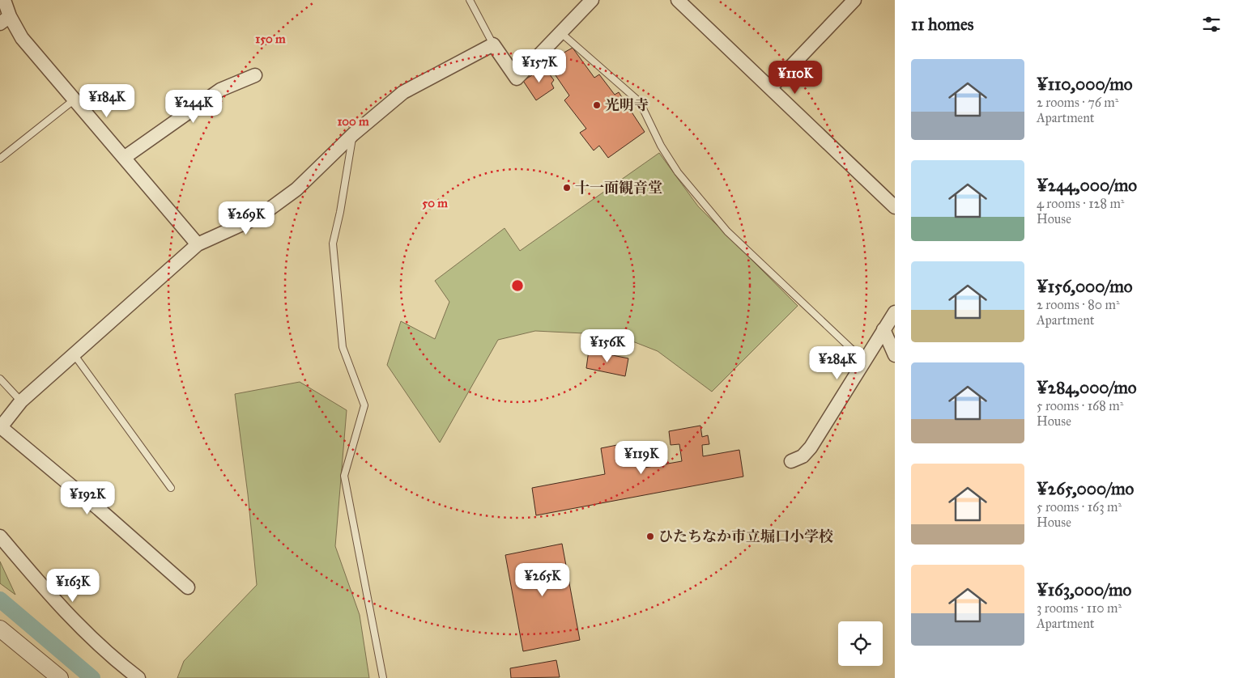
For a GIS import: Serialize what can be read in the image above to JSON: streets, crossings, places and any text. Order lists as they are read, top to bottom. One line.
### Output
{"places":["光明寺","十一面観音堂","ひたちなか市立堀口小学校"],"page":{"heading":"11 homes","list":[{"name":"¥110,000/mo","note":"2 rooms · 76 m² · Apartment"},{"name":"¥244,000/mo","note":"4 rooms · 128 m² · House"},{"name":"¥156,000/mo","note":"2 rooms · 80 m² · Apartment"},{"name":"¥284,000/mo","note":"5 rooms · 168 m² · House"},{"name":"¥265,000/mo","note":"5 rooms · 163 m² · House"},{"name":"¥163,000/mo","note":"3 rooms · 110 m² · Apartment"}],"price":["¥157K","¥110K","¥184K","¥244K","¥269K","¥156K","¥284K","¥119K","¥192K","¥265K","¥163K"]},"rings":["150 m","100 m","50 m"]}
